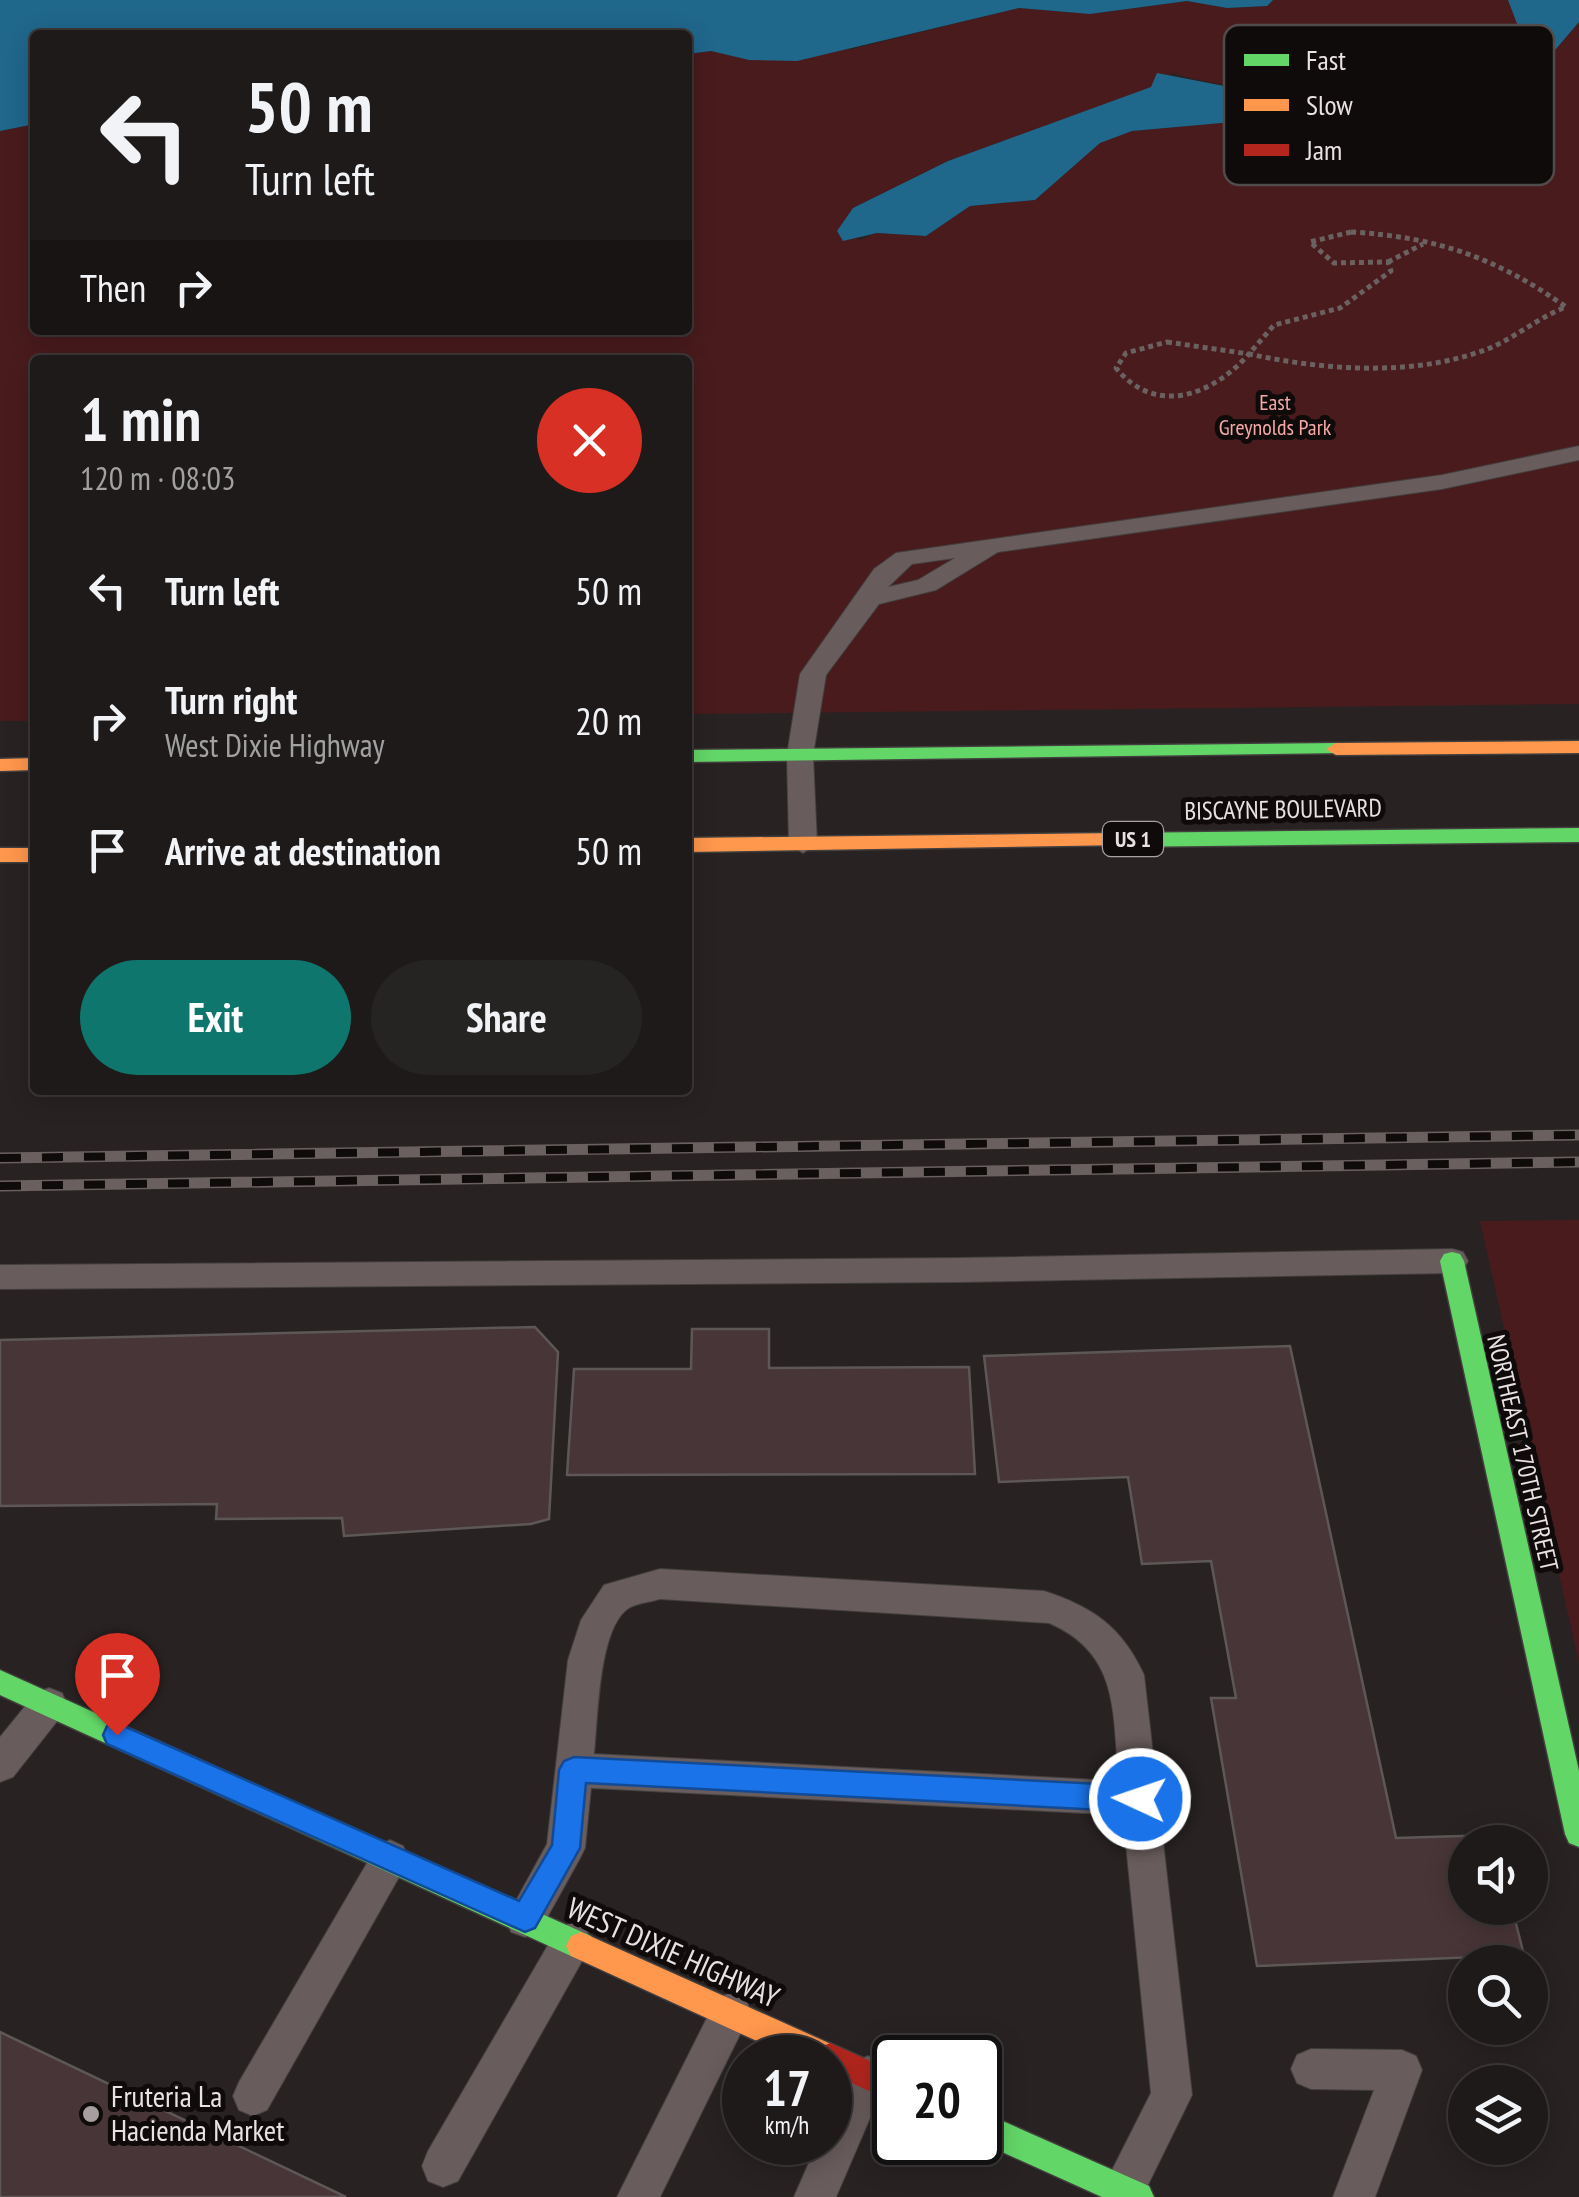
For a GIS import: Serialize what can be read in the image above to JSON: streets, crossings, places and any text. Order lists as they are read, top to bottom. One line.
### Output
{"streets":{"main road":["BISCAYNE BOULEVARD","US 1","NORTHEAST 170TH STREET","WEST DIXIE HIGHWAY"]},"parks":["East Greynolds Park"],"places":["Fruteria La Hacienda Market"],"legend":["Fast","Slow","Jam"],"page":{"turn":["50 m","Turn left"],"then":"Then","heading":["1 min","120 m · 08:03"],"list":[{"name":"Turn left","value":"50 m"},{"name":"Turn right","note":"West Dixie Highway","value":"20 m"},{"name":"Arrive at destination","value":"50 m"}],"buttons":["Exit","Share"],"speed":"17 km/h","limit":"20"}}
